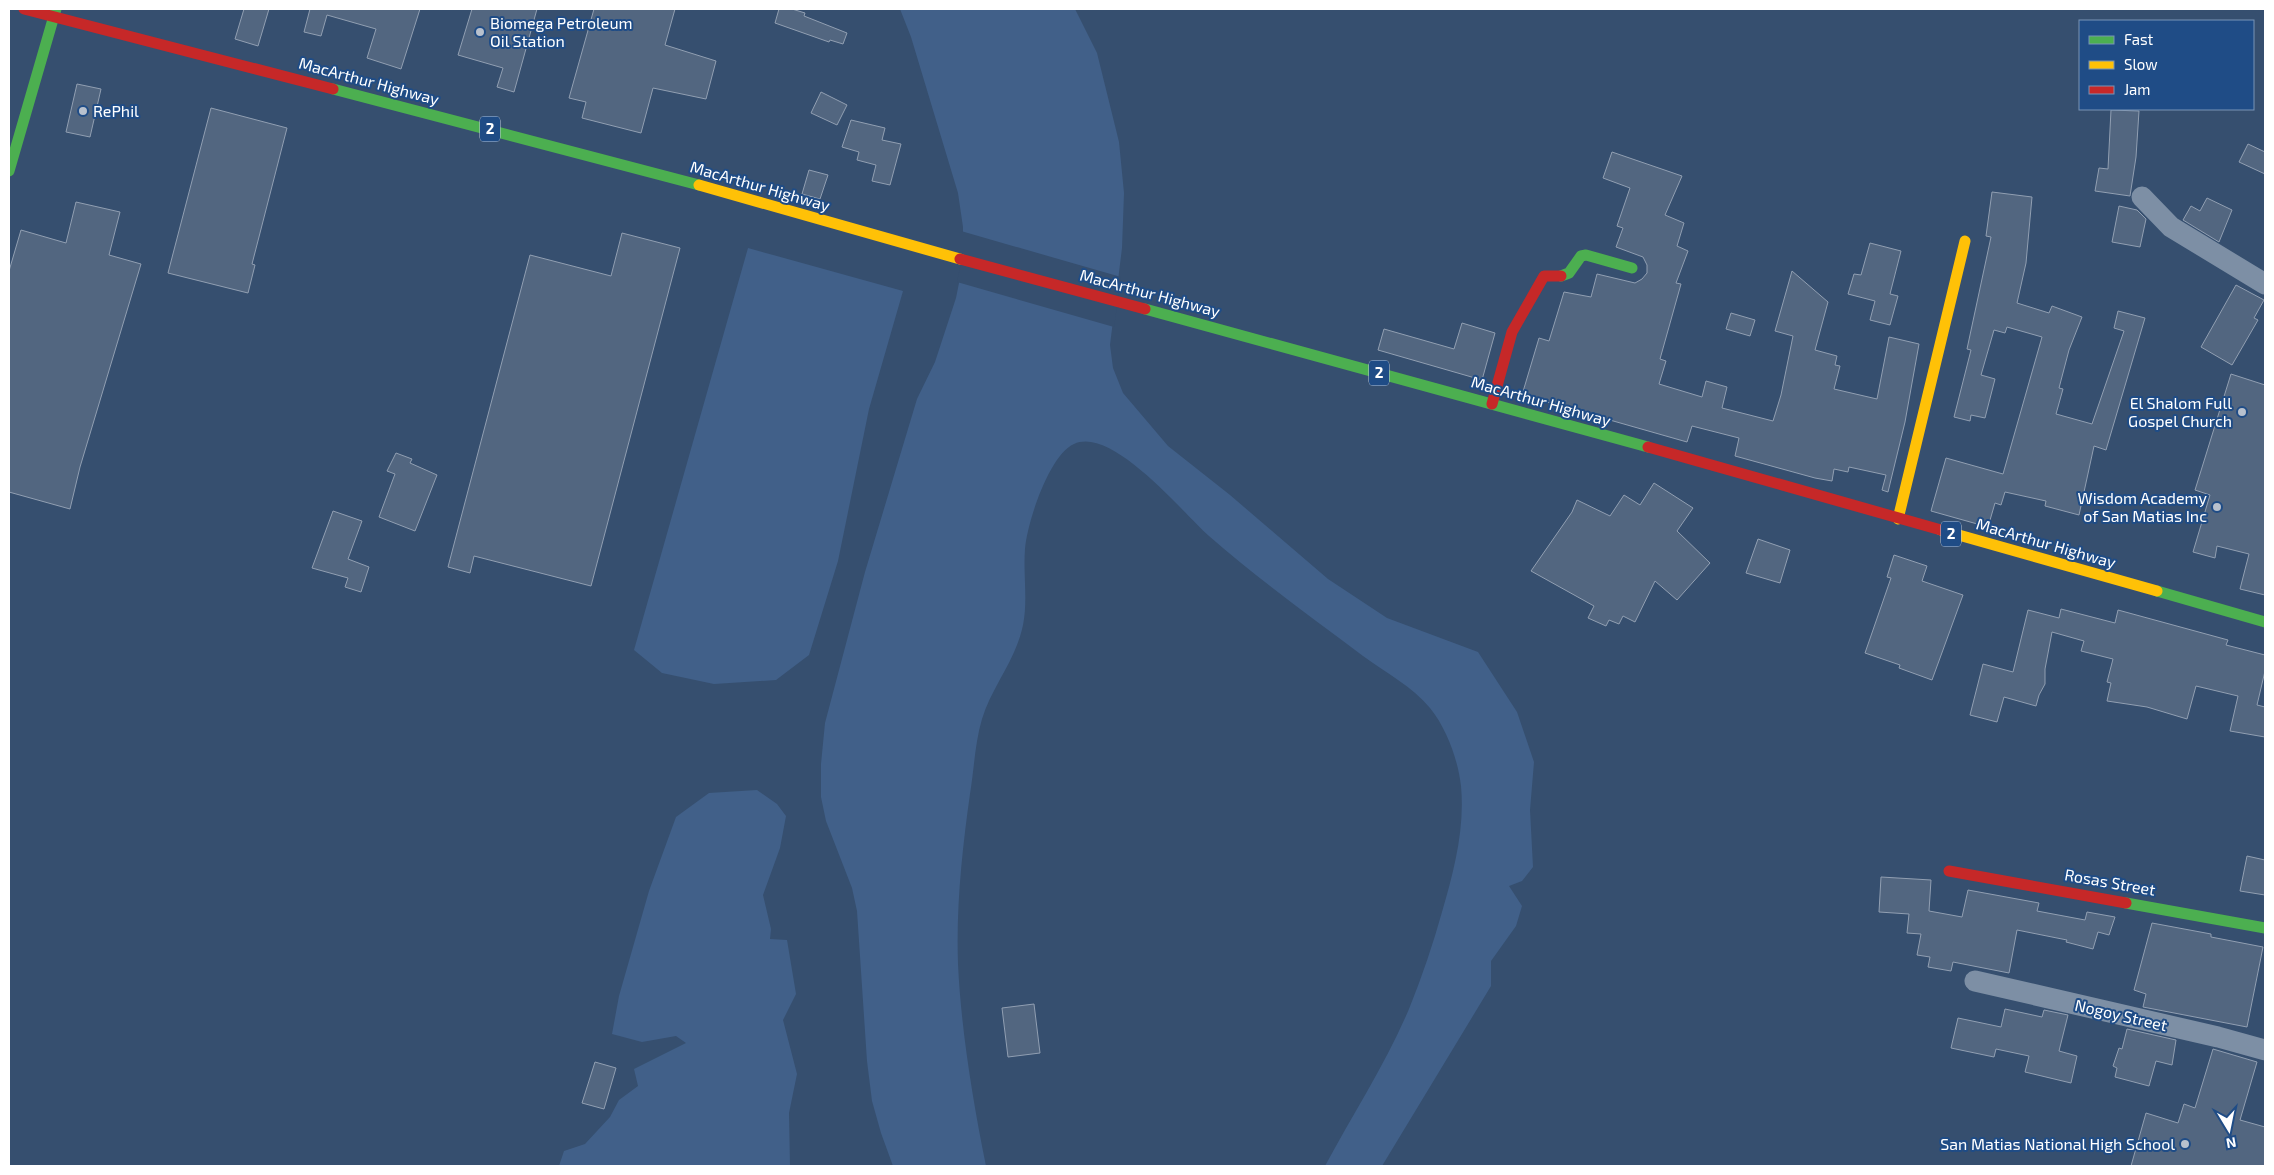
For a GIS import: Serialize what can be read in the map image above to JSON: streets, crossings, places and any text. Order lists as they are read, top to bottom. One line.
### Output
{"streets":{"main road":["MacArthur Highway","2","Rosas Street"],"street":["Nogoy Street"]},"places":["Biomega Petroleum Oil Station","RePhil","El Shalom Full Gospel Church","Wisdom Academy of San Matias Inc","San Matias National High School"],"legend":["Fast","Slow","Jam"],"north":"bottom"}
